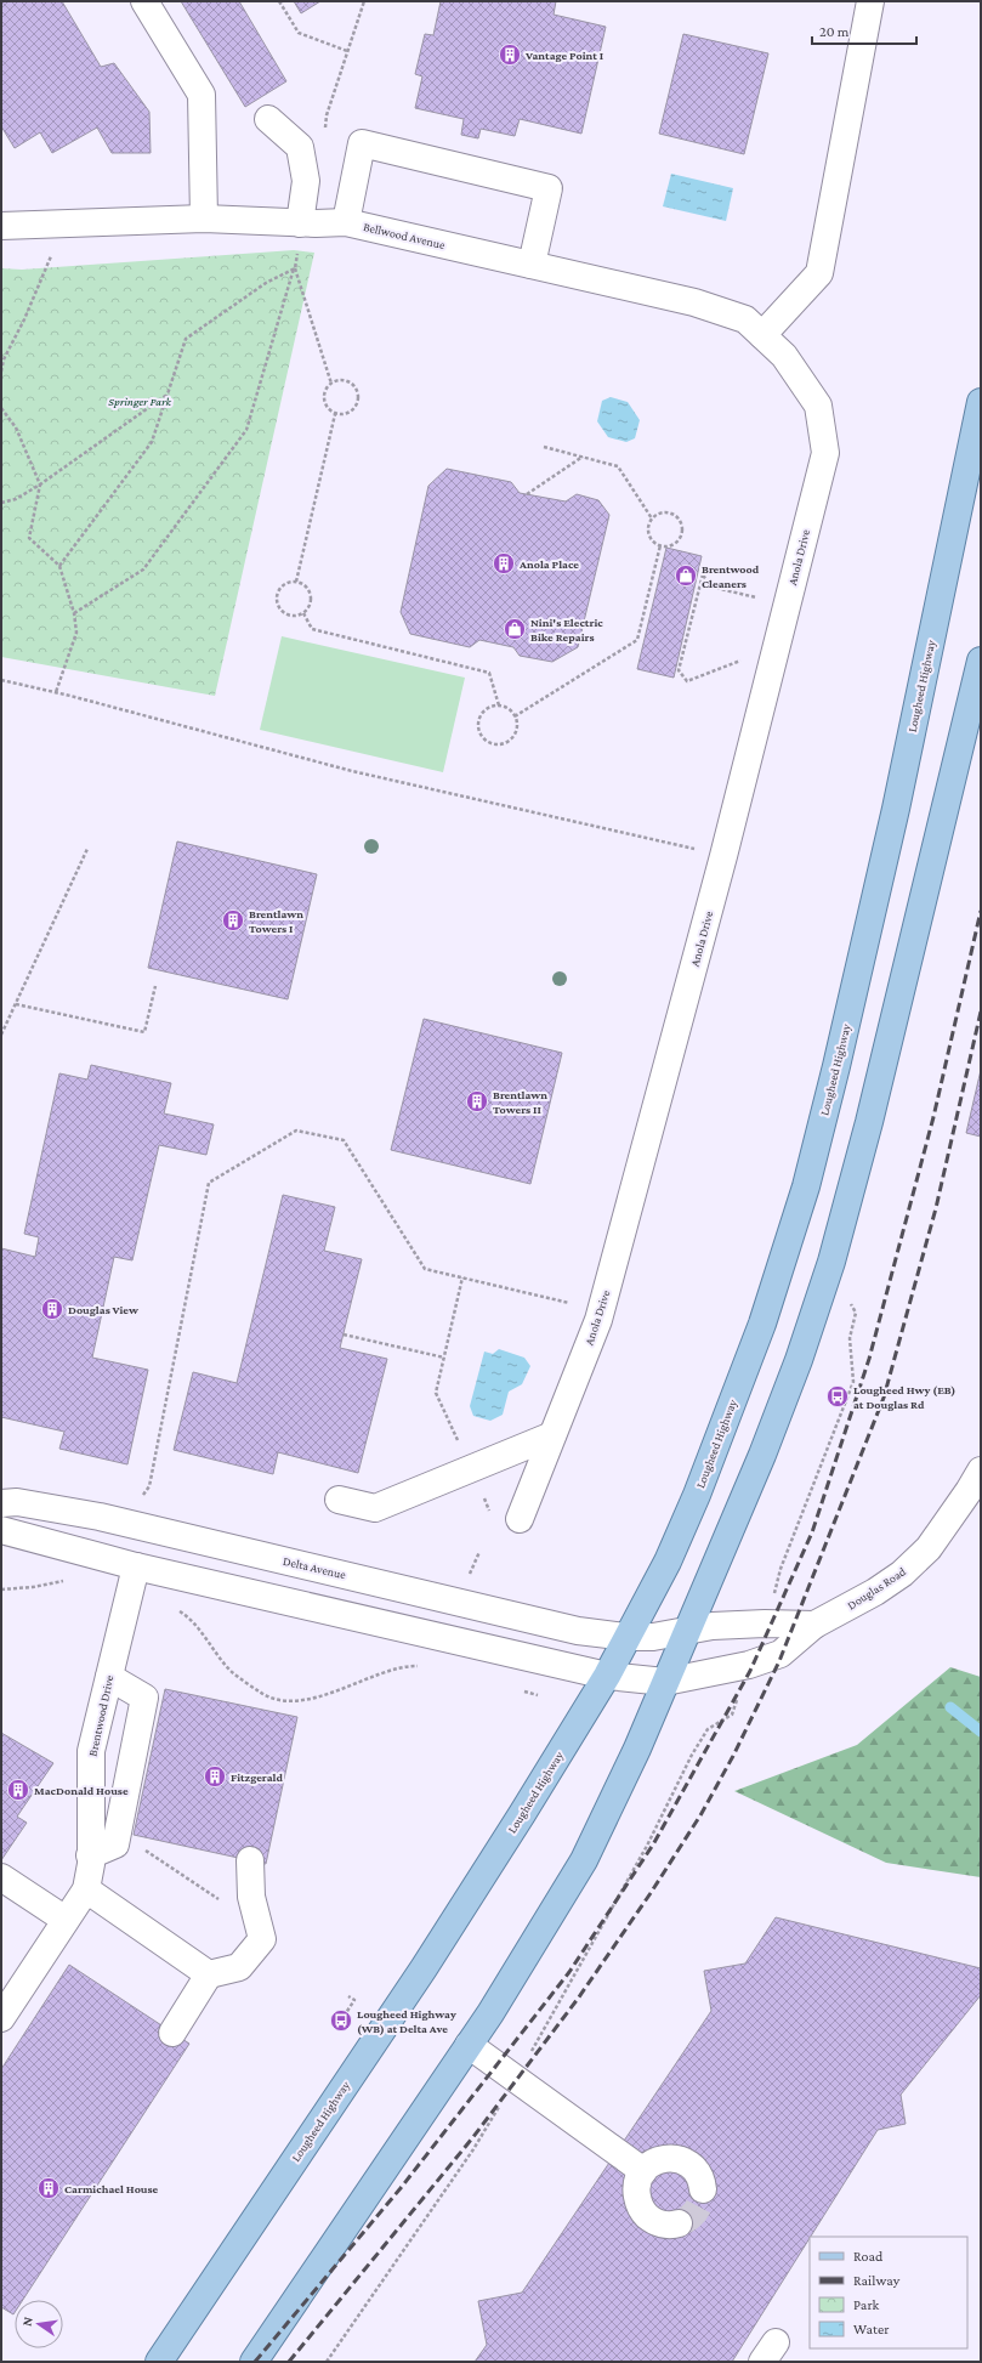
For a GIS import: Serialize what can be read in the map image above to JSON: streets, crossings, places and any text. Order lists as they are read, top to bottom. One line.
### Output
{"streets":{"main road":["Lougheed Highway"],"street":["Bellwood Avenue","Anola Drive","Delta Avenue","Douglas Road","Brentwood Drive"]},"crossings":[["Bellwood Avenue","Anola Drive"],["Lougheed Highway","Delta Avenue"],["Lougheed Highway","Douglas Road"],["Delta Avenue","Douglas Road"]],"parks":["Springer Park"],"places":{"building":["Vantage Point I","Anola Place","Brentlawn Towers I","Brentlawn Towers II","Douglas View","Fitzgerald","MacDonald House","Carmichael House"],"shop":["Brentwood Cleaners","Nini's Electric Bike Repairs"],"bus stop":["Lougheed Hwy (EB) at Douglas Rd","Lougheed Highway (WB) at Delta Ave"]},"legend":["Road","Railway","Park","Water"],"scale_bar":"20 m","north":"left"}
